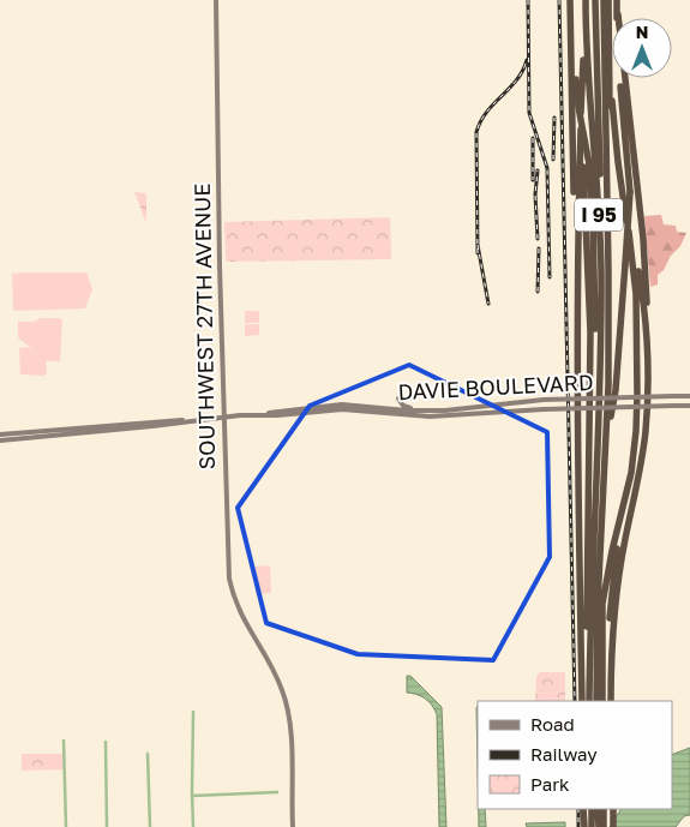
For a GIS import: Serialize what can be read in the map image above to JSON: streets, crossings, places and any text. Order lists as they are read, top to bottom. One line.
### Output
{"streets":{"highway":["I 95"],"main road":["SOUTHWEST 27TH AVENUE","DAVIE BOULEVARD"]},"crossings":[["SOUTHWEST 27TH AVENUE","DAVIE BOULEVARD"]],"legend":["Road","Railway","Park"],"north":"top"}
